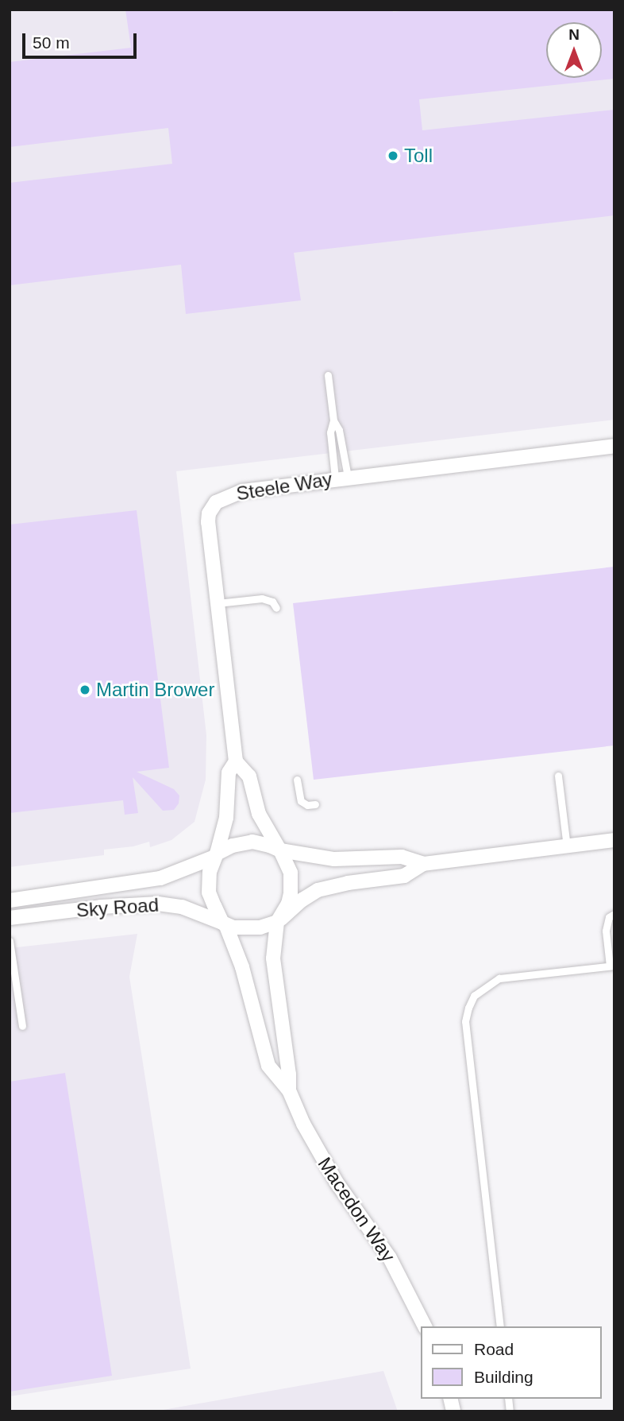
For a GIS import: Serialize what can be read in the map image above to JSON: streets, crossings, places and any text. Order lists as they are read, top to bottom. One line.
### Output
{"streets":{"street":["Steele Way","Sky Road","Macedon Way"]},"crossings":[["Steele Way","Sky Road"],["Steele Way","Macedon Way"],["Sky Road","Macedon Way"]],"places":["Toll","Martin Brower"],"legend":["Road","Building"],"scale_bar":"50 m","north":"top"}
